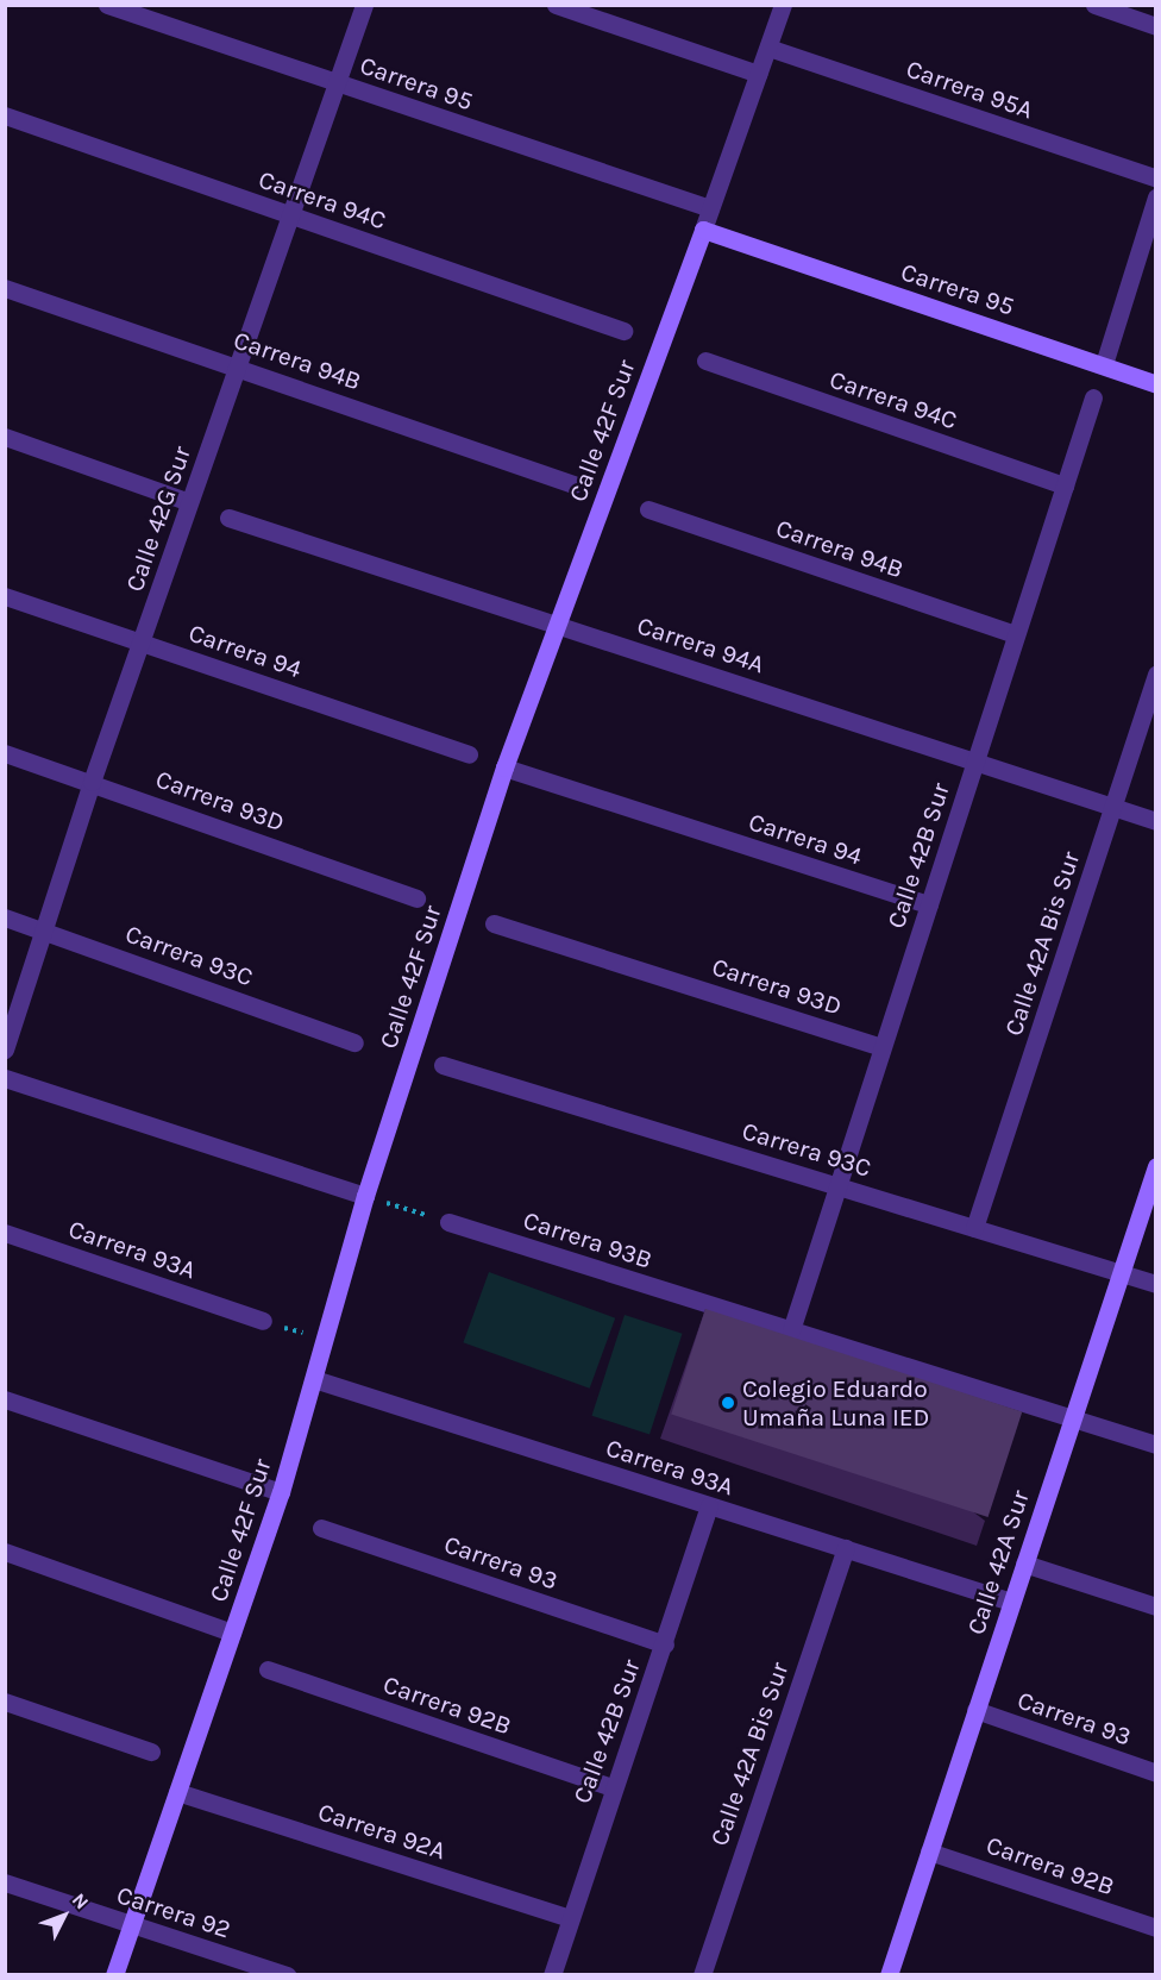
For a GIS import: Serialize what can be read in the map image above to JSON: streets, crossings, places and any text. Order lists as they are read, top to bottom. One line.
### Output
{"streets":{"street":["Carrera 95","Carrera 95A","Carrera 94C","Carrera 94B","Calle 42F Sur","Calle 42G Sur","Carrera 94A","Carrera 94","Carrera 93D","Calle 42B Sur","Calle 42A Bis Sur","Carrera 93C","Carrera 93B","Carrera 93A","Carrera 93","Calle 42A Sur","Carrera 92B","Carrera 92A","Carrera 92"]},"crossings":[["Carrera 95","Calle 42F Sur"],["Carrera 95","Calle 42G Sur"],["Carrera 95A","Calle 42F Sur"],["Carrera 94C","Calle 42G Sur"],["Carrera 94C","Calle 42B Sur"],["Carrera 94B","Calle 42G Sur"],["Carrera 94B","Calle 42B Sur"],["Calle 42F Sur","Carrera 94A"],["Calle 42F Sur","Carrera 94"],["Calle 42F Sur","Carrera 93A"],["Calle 42F Sur","Carrera 92A"],["Calle 42F Sur","Carrera 92"],["Calle 42G Sur","Carrera 94"],["Calle 42G Sur","Carrera 93D"],["Calle 42G Sur","Carrera 93C"],["Carrera 94A","Calle 42B Sur"],["Carrera 94A","Calle 42A Bis Sur"],["Carrera 94","Calle 42B Sur"],["Carrera 93D","Calle 42B Sur"],["Calle 42B Sur","Carrera 93C"],["Calle 42B Sur","Carrera 93B"],["Calle 42B Sur","Carrera 93A"],["Calle 42B Sur","Carrera 93"],["Calle 42B Sur","Carrera 92B"],["Calle 42B Sur","Carrera 92A"],["Calle 42A Bis Sur","Carrera 93C"],["Calle 42A Bis Sur","Carrera 93A"],["Carrera 93C","Calle 42A Sur"],["Carrera 93B","Calle 42A Sur"],["Carrera 93A","Calle 42A Sur"],["Carrera 93","Calle 42A Sur"],["Calle 42A Sur","Carrera 92B"]],"places":["Colegio Eduardo Umaña Luna IED"],"north":"top right"}
